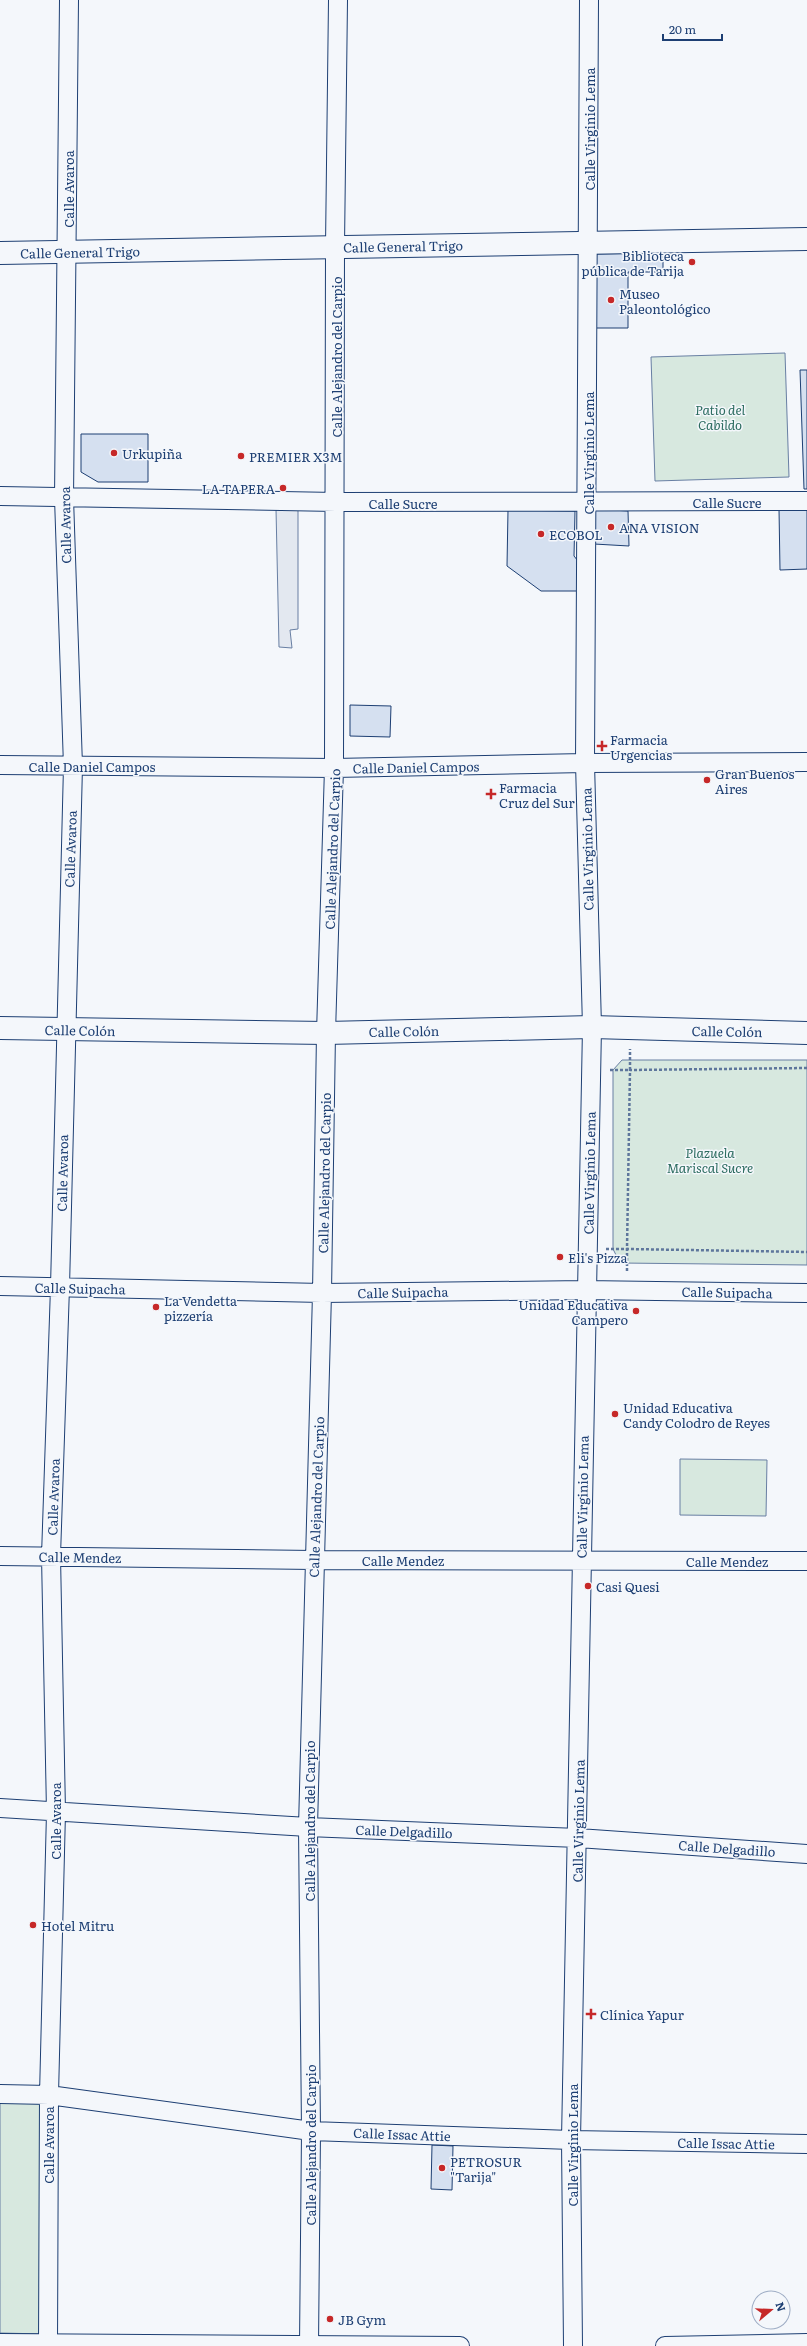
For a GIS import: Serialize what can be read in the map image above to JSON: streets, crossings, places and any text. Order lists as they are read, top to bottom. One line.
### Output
{"streets":{"main road":["Calle General Trigo","Calle Colón"],"street":["Calle Virginio Lema","Calle Avaroa","Calle Alejandro del Carpio","Calle Sucre","Calle Daniel Campos","Calle Suipacha","Calle Mendez","Calle Delgadillo","Calle Issac Attie"]},"crossings":[["Calle Virginio Lema","Calle General Trigo"],["Calle Virginio Lema","Calle Sucre"],["Calle Virginio Lema","Calle Daniel Campos"],["Calle Virginio Lema","Calle Colón"],["Calle Virginio Lema","Calle Suipacha"],["Calle Virginio Lema","Calle Mendez"],["Calle Virginio Lema","Calle Delgadillo"],["Calle Virginio Lema","Calle Issac Attie"],["Calle Avaroa","Calle General Trigo"],["Calle Avaroa","Calle Sucre"],["Calle Avaroa","Calle Daniel Campos"],["Calle Avaroa","Calle Colón"],["Calle Avaroa","Calle Suipacha"],["Calle Avaroa","Calle Mendez"],["Calle Avaroa","Calle Delgadillo"],["Calle Avaroa","Calle Issac Attie"],["Calle General Trigo","Calle Alejandro del Carpio"],["Calle Alejandro del Carpio","Calle Sucre"],["Calle Alejandro del Carpio","Calle Daniel Campos"],["Calle Alejandro del Carpio","Calle Colón"],["Calle Alejandro del Carpio","Calle Suipacha"],["Calle Alejandro del Carpio","Calle Mendez"],["Calle Alejandro del Carpio","Calle Delgadillo"],["Calle Alejandro del Carpio","Calle Issac Attie"]],"parks":["Patio del Cabildo","Plazuela Mariscal Sucre"],"places":{"other":["Biblioteca pública de Tarija","Museo Paleontológico","Urkupiña","PREMIER X3M","LA TAPERA","ANA VISION","ECOBOL","Gran Buenos Aires","Eli's Pizza","La Vendetta pizzería","Unidad Educativa Campero","Unidad Educativa Candy Colodro de Reyes","Casi Quesi","Hotel Mitru","PETROSUR \"Tarija\"","JB Gym"],"health":["Farmacia Urgencias","Farmacia Cruz del Sur","Clínica Yapur"]},"scale_bar":"20 m","north":"right"}
